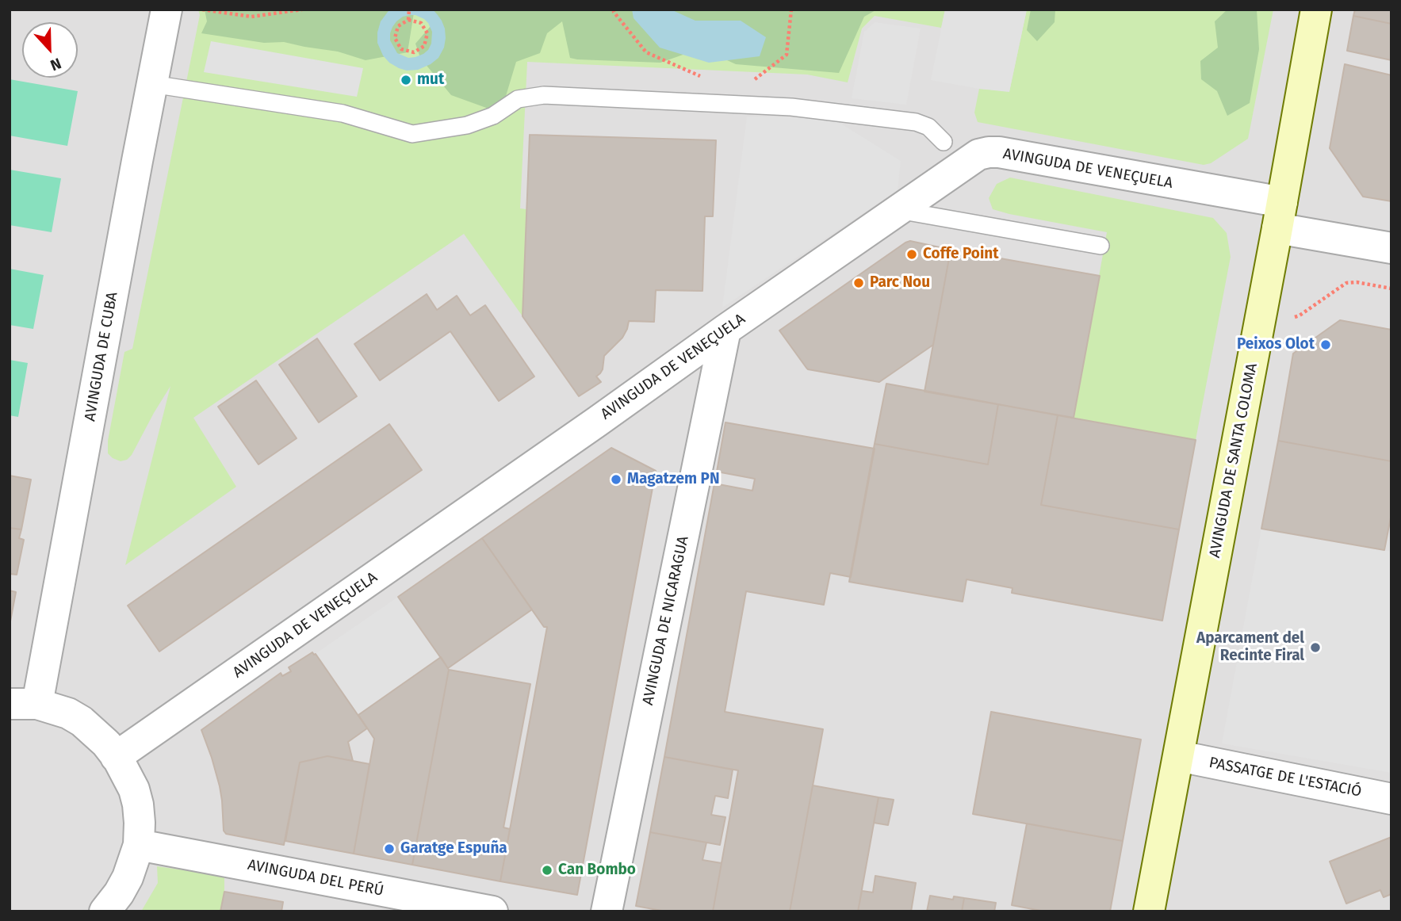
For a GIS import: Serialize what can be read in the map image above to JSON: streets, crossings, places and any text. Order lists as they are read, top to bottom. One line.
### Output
{"streets":{"main road":["AVINGUDA DE SANTA COLOMA"],"street":["AVINGUDA DE VENEÇUELA","AVINGUDA DE CUBA","AVINGUDA DE NICARAGUA","PASSATGE DE L'ESTACIÓ","AVINGUDA DEL PERÚ"]},"crossings":[["AVINGUDA DE VENEÇUELA","AVINGUDA DE SANTA COLOMA"],["AVINGUDA DE VENEÇUELA","AVINGUDA DE NICARAGUA"],["AVINGUDA DE SANTA COLOMA","PASSATGE DE L'ESTACIÓ"]],"places":["mut","Coffe Point","Parc Nou","Peixos Olot","Magatzem PN","Aparcament del Recinte Firal","Garatge Espuña","Can Bombo"],"north":"bottom"}
